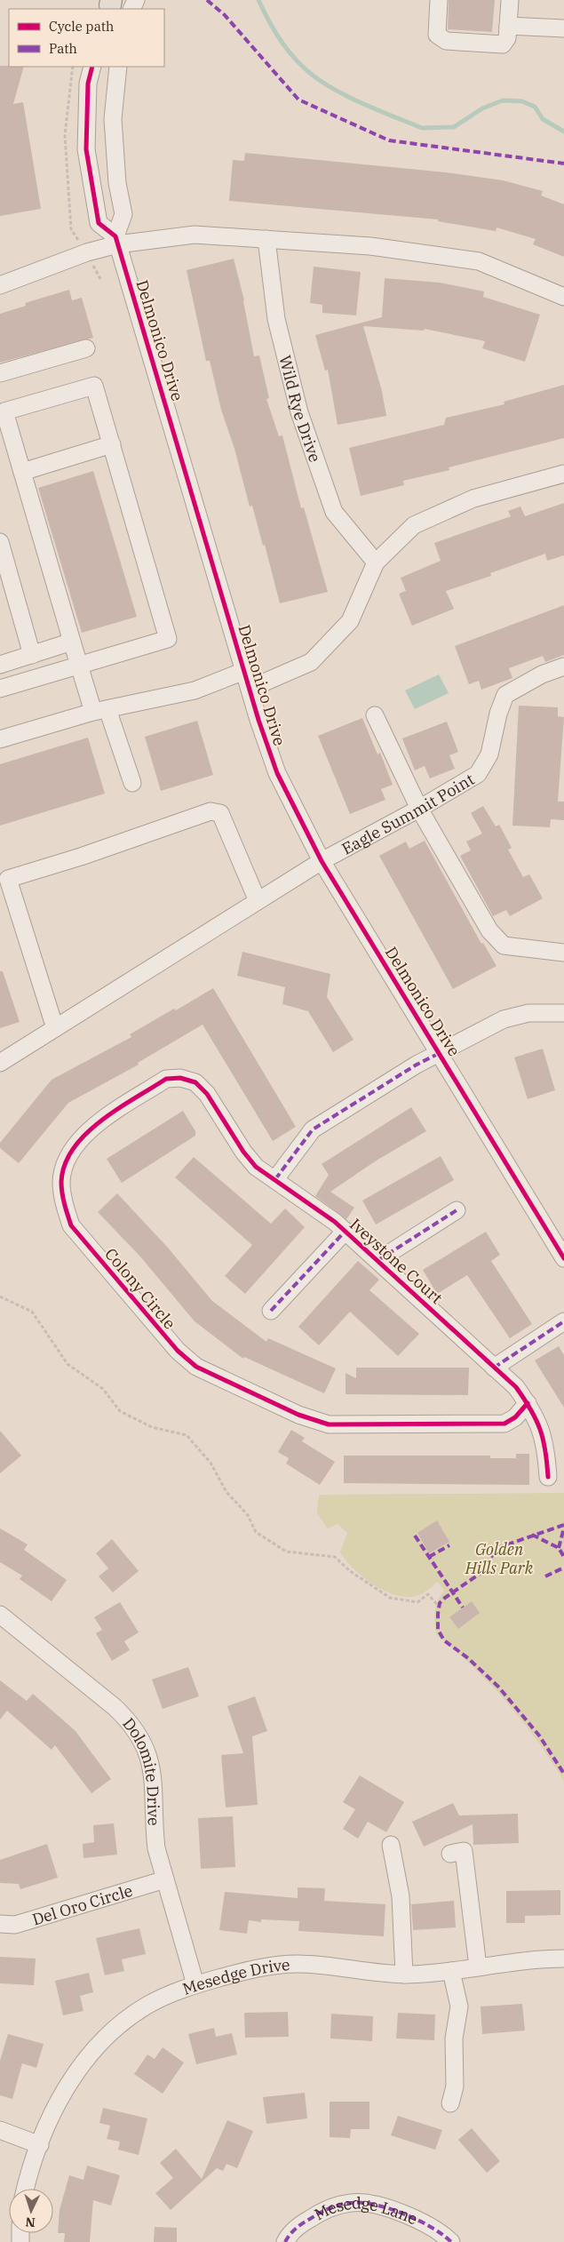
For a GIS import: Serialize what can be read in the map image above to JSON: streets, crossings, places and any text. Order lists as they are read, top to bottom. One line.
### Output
{"streets":{"street":["Delmonico Drive","Wild Rye Drive","Eagle Summit Point","Iveystone Court","Colony Circle","Dolomite Drive","Del Oro Circle","Mesedge Drive","Mesedge Lane"]},"crossings":[["Delmonico Drive","Eagle Summit Point"],["Iveystone Court","Colony Circle"],["Dolomite Drive","Del Oro Circle"],["Dolomite Drive","Mesedge Drive"]],"parks":["Golden Hills Park"],"legend":["Cycle path","Path"],"north":"bottom"}
